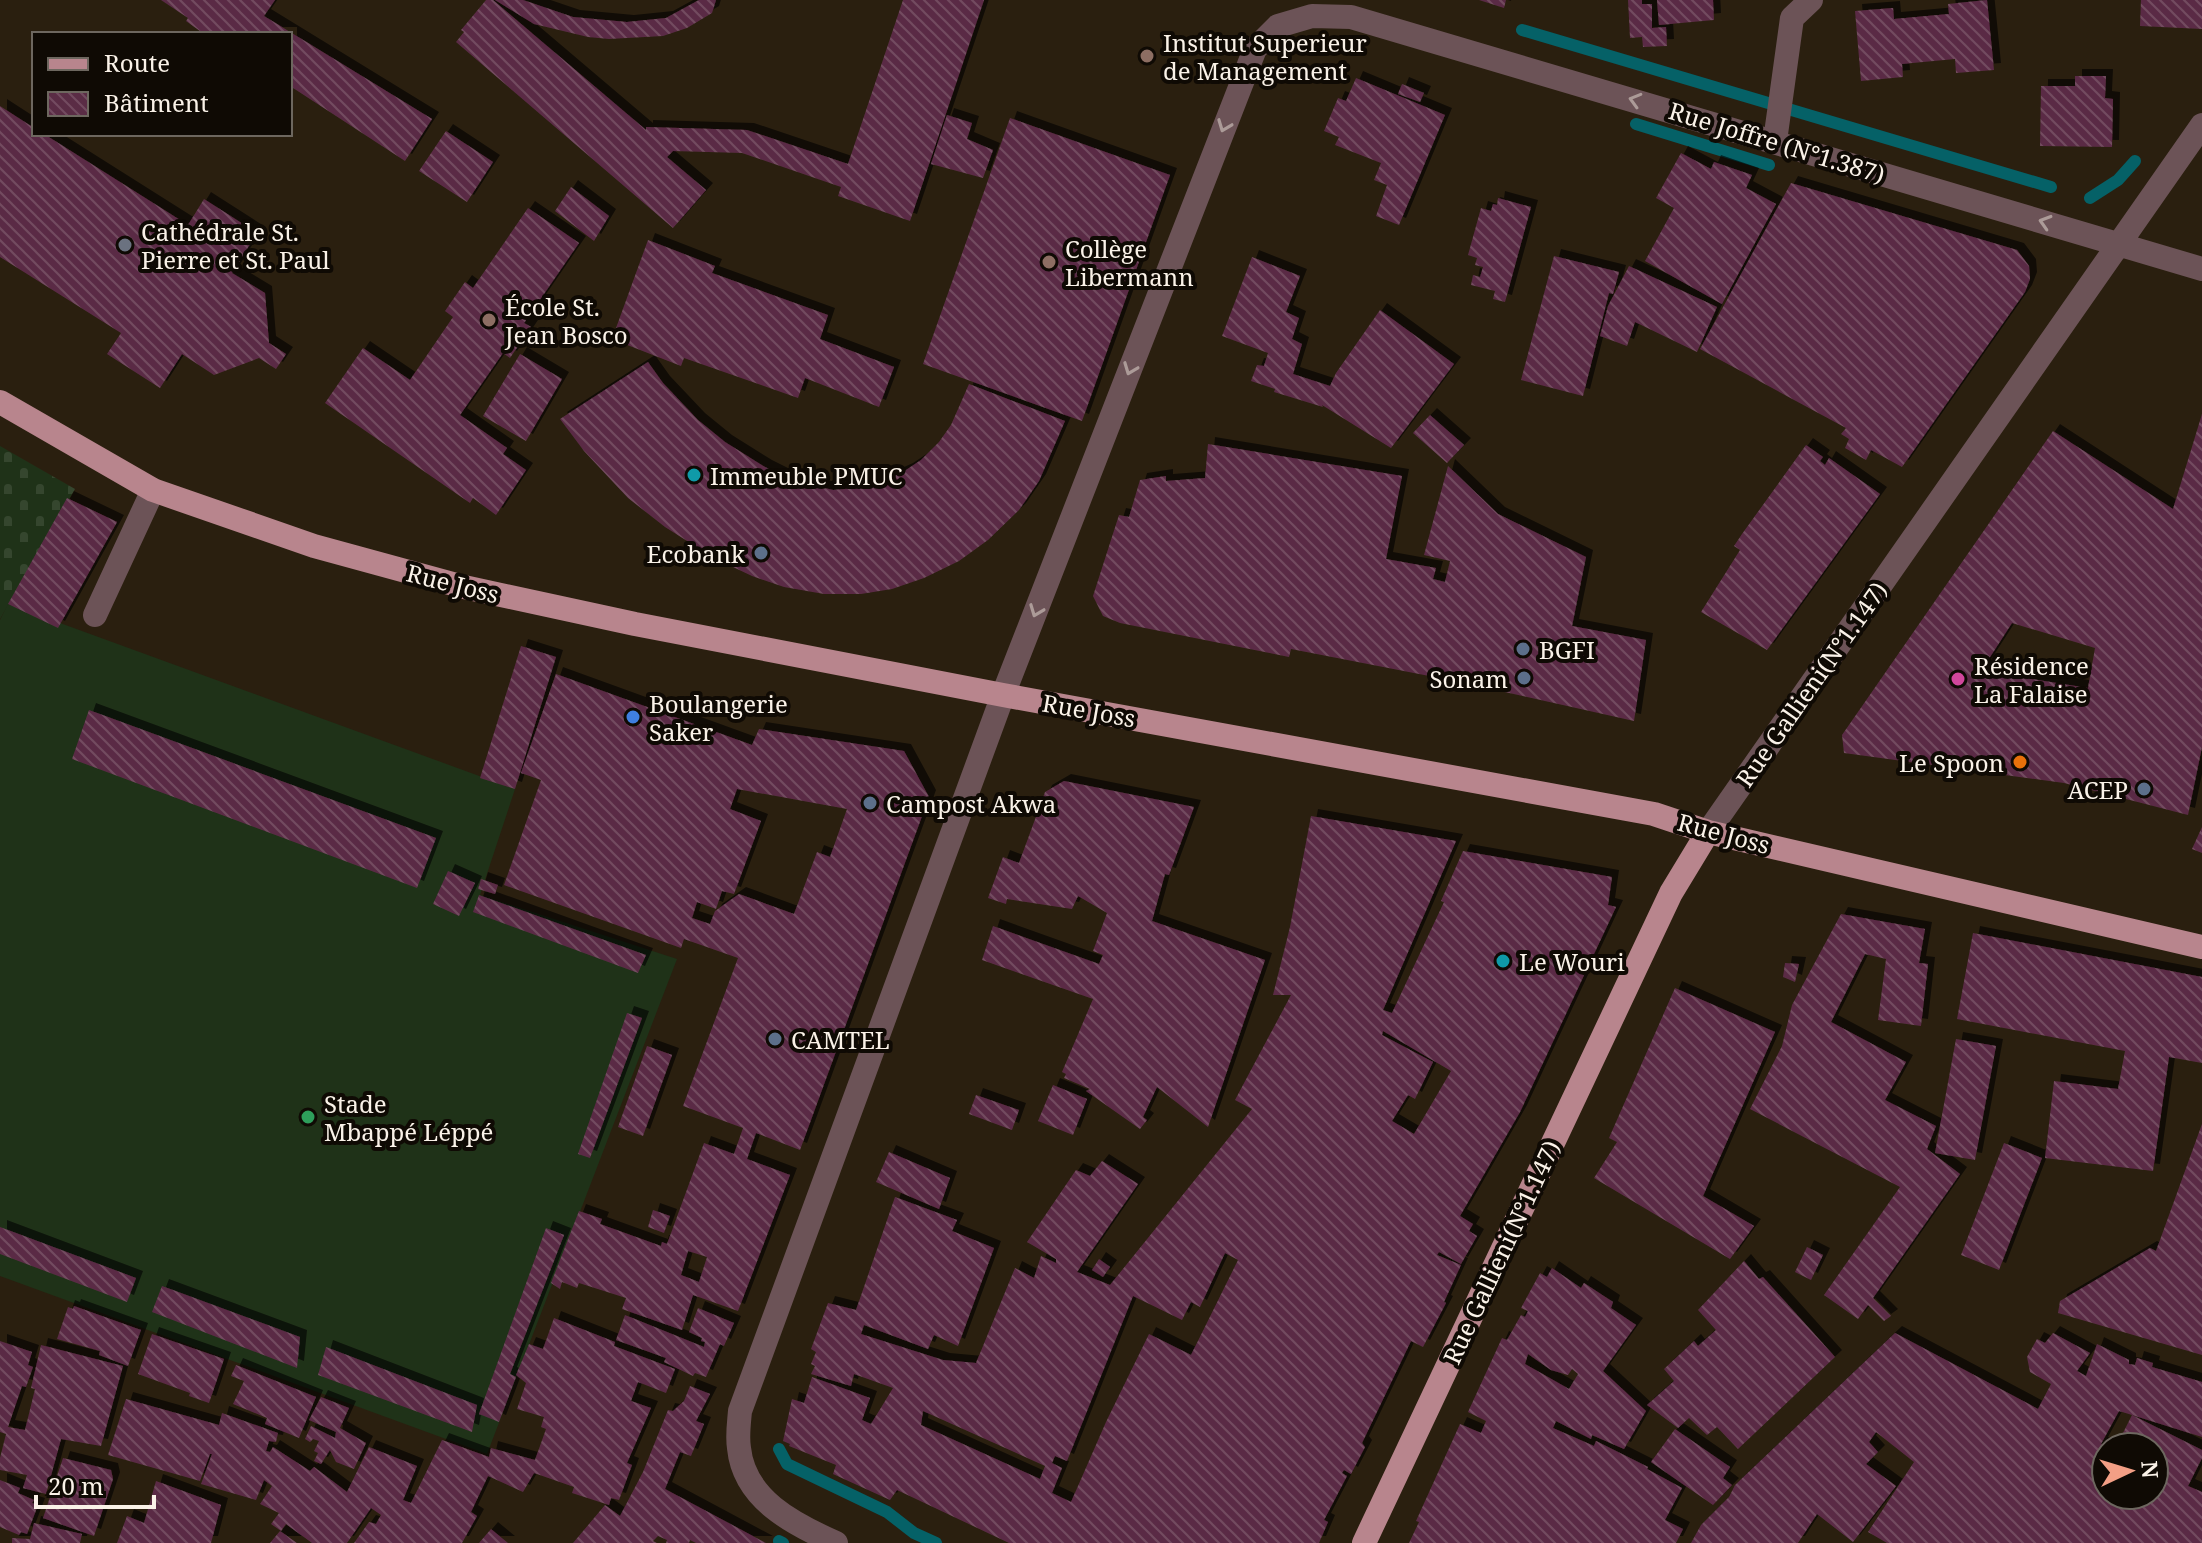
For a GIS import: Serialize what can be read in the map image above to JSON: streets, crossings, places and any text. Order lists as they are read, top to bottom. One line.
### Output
{"streets":{"main road":["Rue Joss","Rue Gallieni(N°1.147)"],"street":["Rue Joffre (N°1.387)"]},"crossings":[["Rue Joffre (N°1.387)","Rue Joss"],["Rue Joffre (N°1.387)","Rue Gallieni(N°1.147)"],["Rue Joss","Rue Gallieni(N°1.147)"]],"places":["Institut Superieur de Management","Cathédrale St. Pierre et St. Paul","Collège Libermann","École St. Jean Bosco","Immeuble PMUC","Ecobank","BGFI","Sonam","Résidence La Falaise","Boulangerie Saker","Le Spoon","ACEP","Campost Akwa","Le Wouri","CAMTEL","Stade Mbappé Léppé"],"legend":["Route","Bâtiment"],"scale_bar":"20 m","north":"right"}
